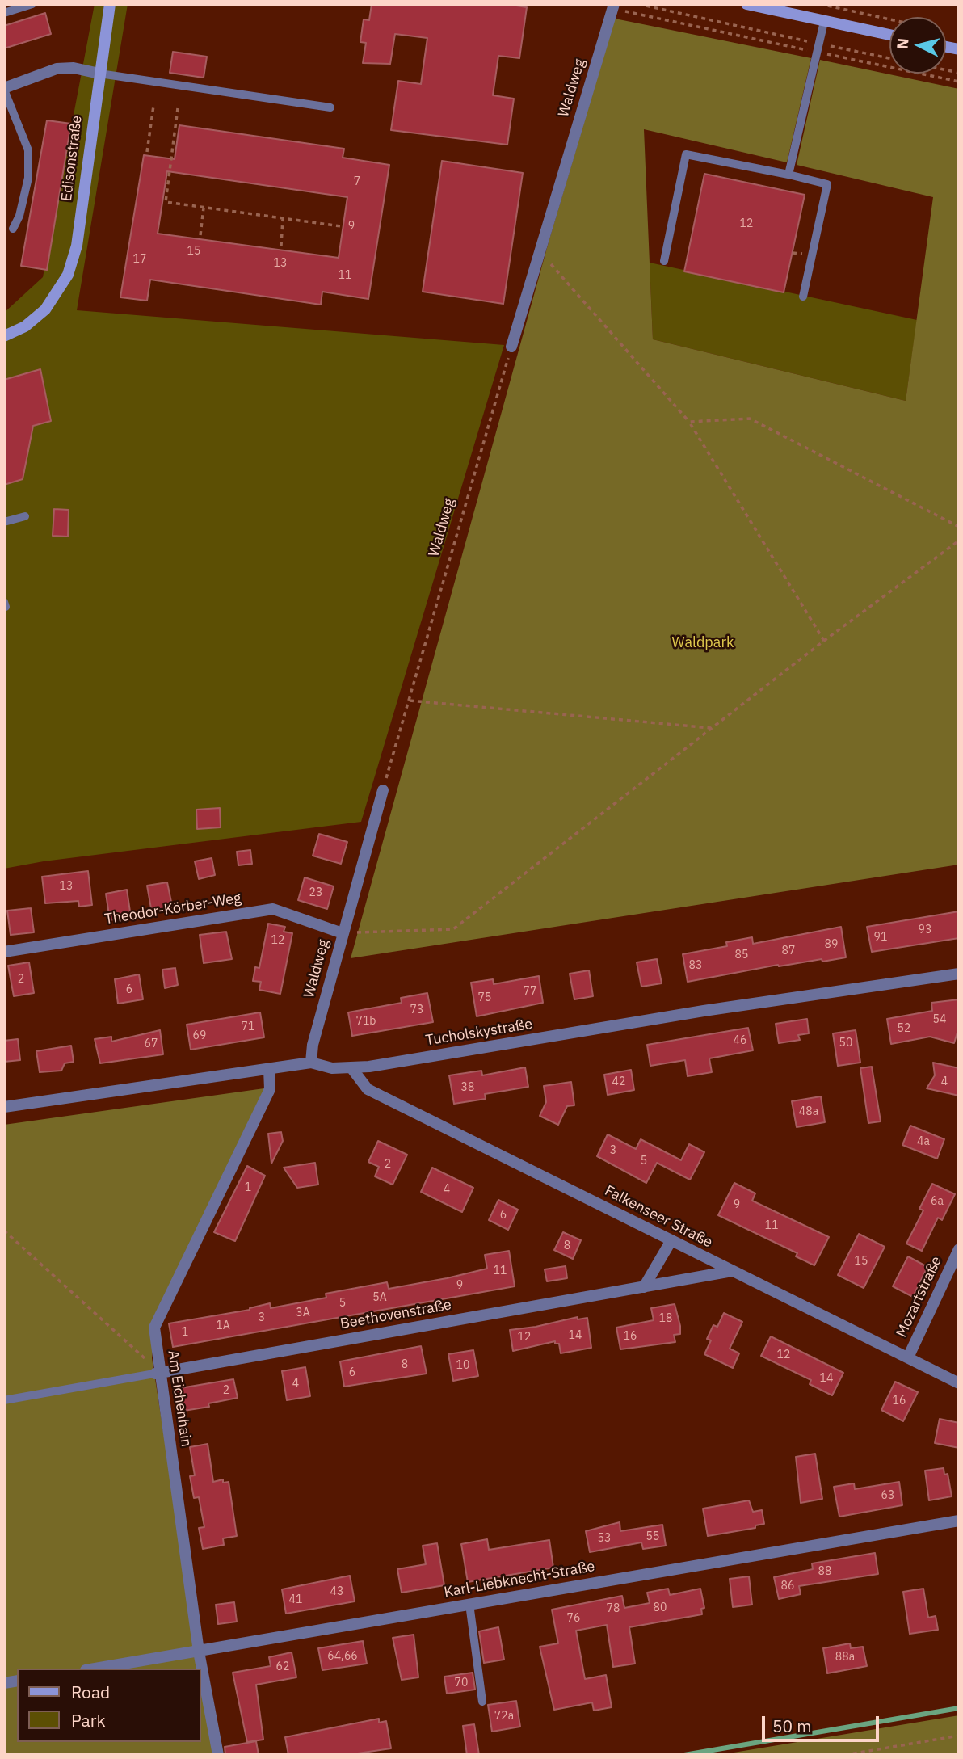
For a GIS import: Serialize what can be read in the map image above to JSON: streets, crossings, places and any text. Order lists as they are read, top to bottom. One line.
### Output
{"streets":{"street":["Waldweg","Edisonstraße","Theodor-Körber-Weg","Tucholskystraße","Falkenseer Straße","Mozartstraße","Beethovenstraße","Am Eichenhain","Karl-Liebknecht-Straße"]},"crossings":[["Waldweg","Theodor-Körber-Weg"],["Waldweg","Tucholskystraße"],["Tucholskystraße","Falkenseer Straße"],["Tucholskystraße","Am Eichenhain"],["Falkenseer Straße","Mozartstraße"],["Falkenseer Straße","Beethovenstraße"],["Beethovenstraße","Am Eichenhain"],["Am Eichenhain","Karl-Liebknecht-Straße"]],"parks":["Waldpark"],"house_numbers":["7","12","9","15","17","13","11","13","23","93","91","12","89","87","85","83","2","6","77","75","73","54","71b","71","52","69","46","50","67","42","4","38","48a","4a","3","5","2","1","4","6a","9","6","11","8","15","11","9","5A","5","3A","3","18","1A","1","14","16","12","12","8","10","6","14","4","2","16","63","55","53","88","86","43","41","80","78","76","64,66","88a","62","70","72a"],"legend":["Road","Park"],"scale_bar":"50 m","north":"left"}
